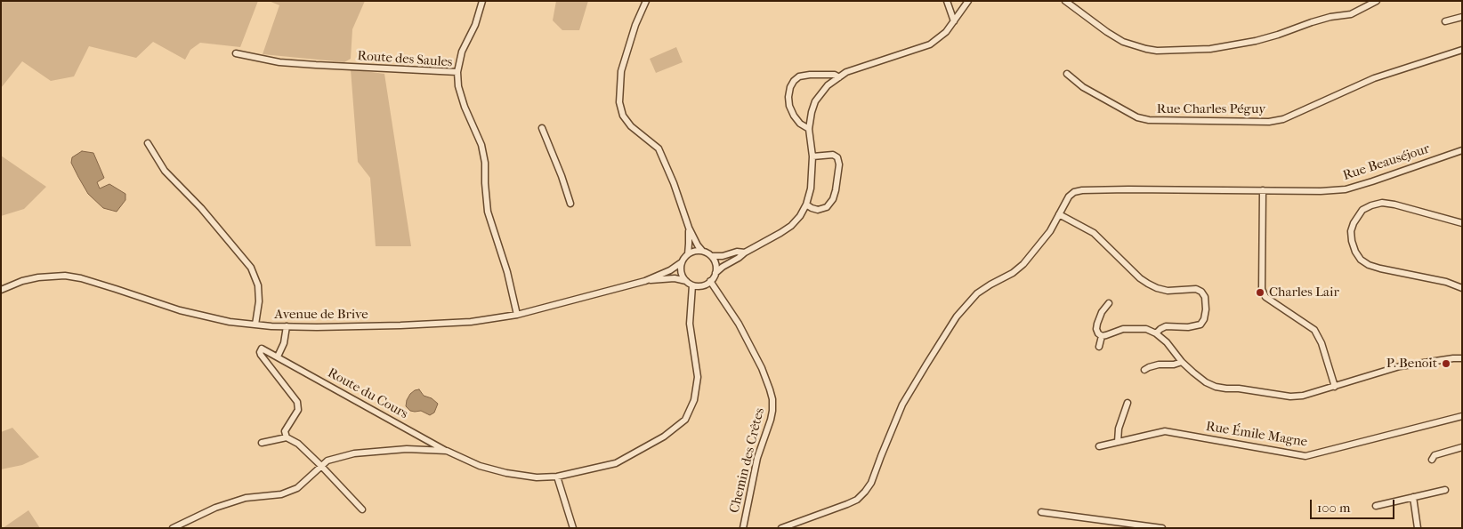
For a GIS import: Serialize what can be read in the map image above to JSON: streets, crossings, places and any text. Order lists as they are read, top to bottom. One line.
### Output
{"streets":{"street":["Route des Saules","Rue Charles Péguy","Rue Beauséjour","Avenue de Brive","Route du Cours","Rue Émile Magne","Chemin des Crêtes"]},"crossings":[["Route des Saules","Avenue de Brive"],["Route du Cours","Chemin des Crêtes"]],"places":["Charles Lair","P. Benoit"],"scale_bar":"100 m"}
